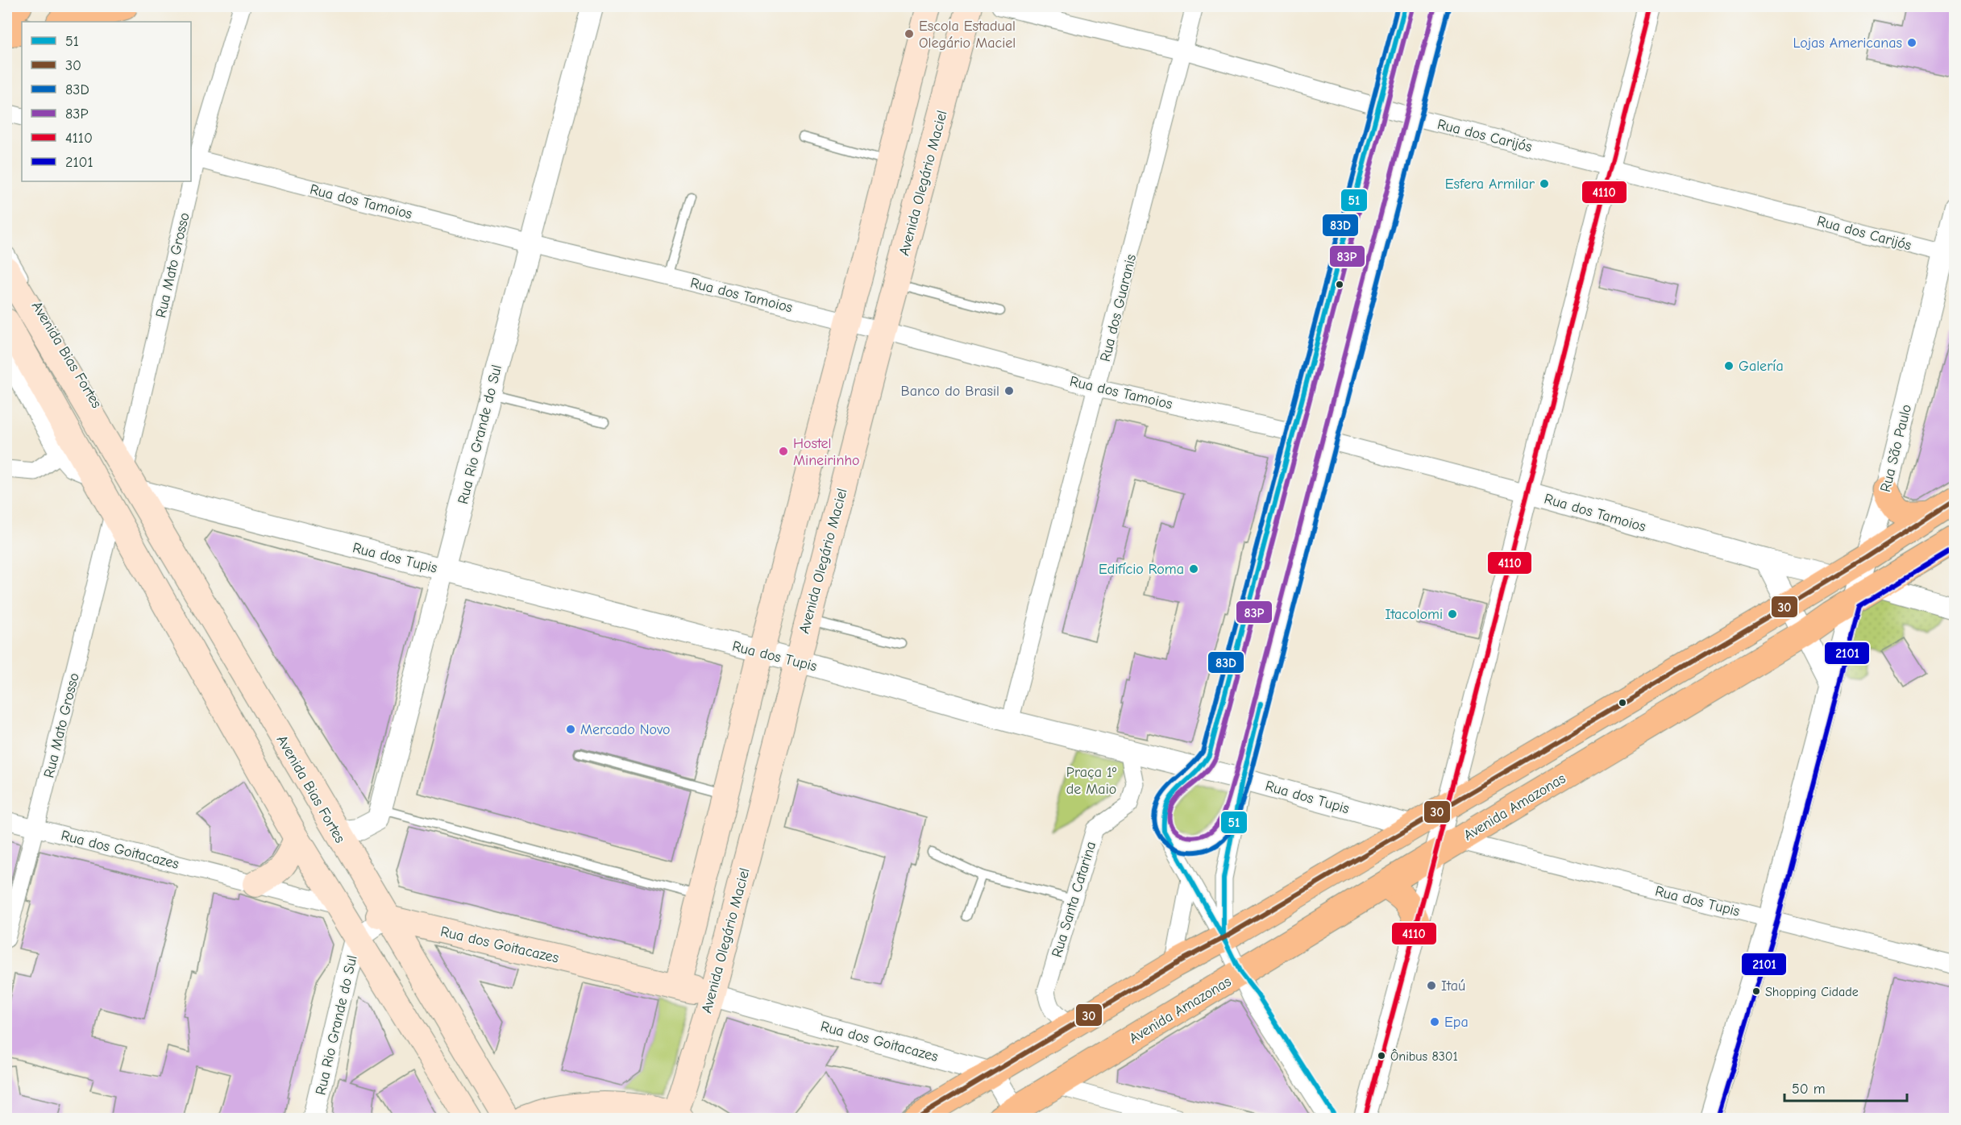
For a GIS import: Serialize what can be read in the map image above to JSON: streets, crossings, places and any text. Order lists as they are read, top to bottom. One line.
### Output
{"streets":{"main road":["Avenida Olegário Maciel","Avenida Bias Fortes","Avenida Amazonas","Rua dos Goitacazes"],"street":["Rua dos Carijós","Rua dos Tamoios","Rua Mato Grosso","Rua dos Guaranis","Rua Rio Grande do Sul","Rua São Paulo","Rua dos Tupis","Rua Santa Catarina"]},"crossings":[["Rua dos Carijós","Rua dos Guaranis"],["Rua dos Carijós","Rua São Paulo"],["Avenida Olegário Maciel","Rua dos Tamoios"],["Avenida Olegário Maciel","Rua dos Tupis"],["Avenida Olegário Maciel","Rua dos Goitacazes"],["Rua dos Tamoios","Rua Mato Grosso"],["Rua dos Tamoios","Rua dos Guaranis"],["Rua dos Tamoios","Rua Rio Grande do Sul"],["Rua Mato Grosso","Avenida Bias Fortes"],["Rua Mato Grosso","Rua dos Tupis"],["Rua Mato Grosso","Rua dos Goitacazes"],["Rua dos Guaranis","Rua dos Tupis"],["Avenida Bias Fortes","Rua Rio Grande do Sul"],["Avenida Bias Fortes","Rua dos Tupis"],["Avenida Bias Fortes","Rua dos Goitacazes"],["Rua Rio Grande do Sul","Rua dos Tupis"],["Rua Rio Grande do Sul","Rua dos Goitacazes"],["Rua São Paulo","Rua dos Tupis"],["Rua São Paulo","Avenida Amazonas"],["Rua dos Tupis","Avenida Amazonas"],["Rua dos Tupis","Rua Santa Catarina"]],"parks":["Praça 1º de Maio"],"places":["Escola Estadual Olegário Maciel","Lojas Americanas","Esfera Armilar","Galería","Banco do Brasil","Hostel Mineirinho","Edifício Roma","Itacolomi","Mercado Novo","Itaú","Shopping Cidade","Epa","Ônibus 8301"],"lines":["transit line 51","transit line 83D","transit line 83P","transit line 4110","transit line 30","transit line 2101"],"legend":["51","30","83D","83P","4110","2101"],"scale_bar":"50 m"}
